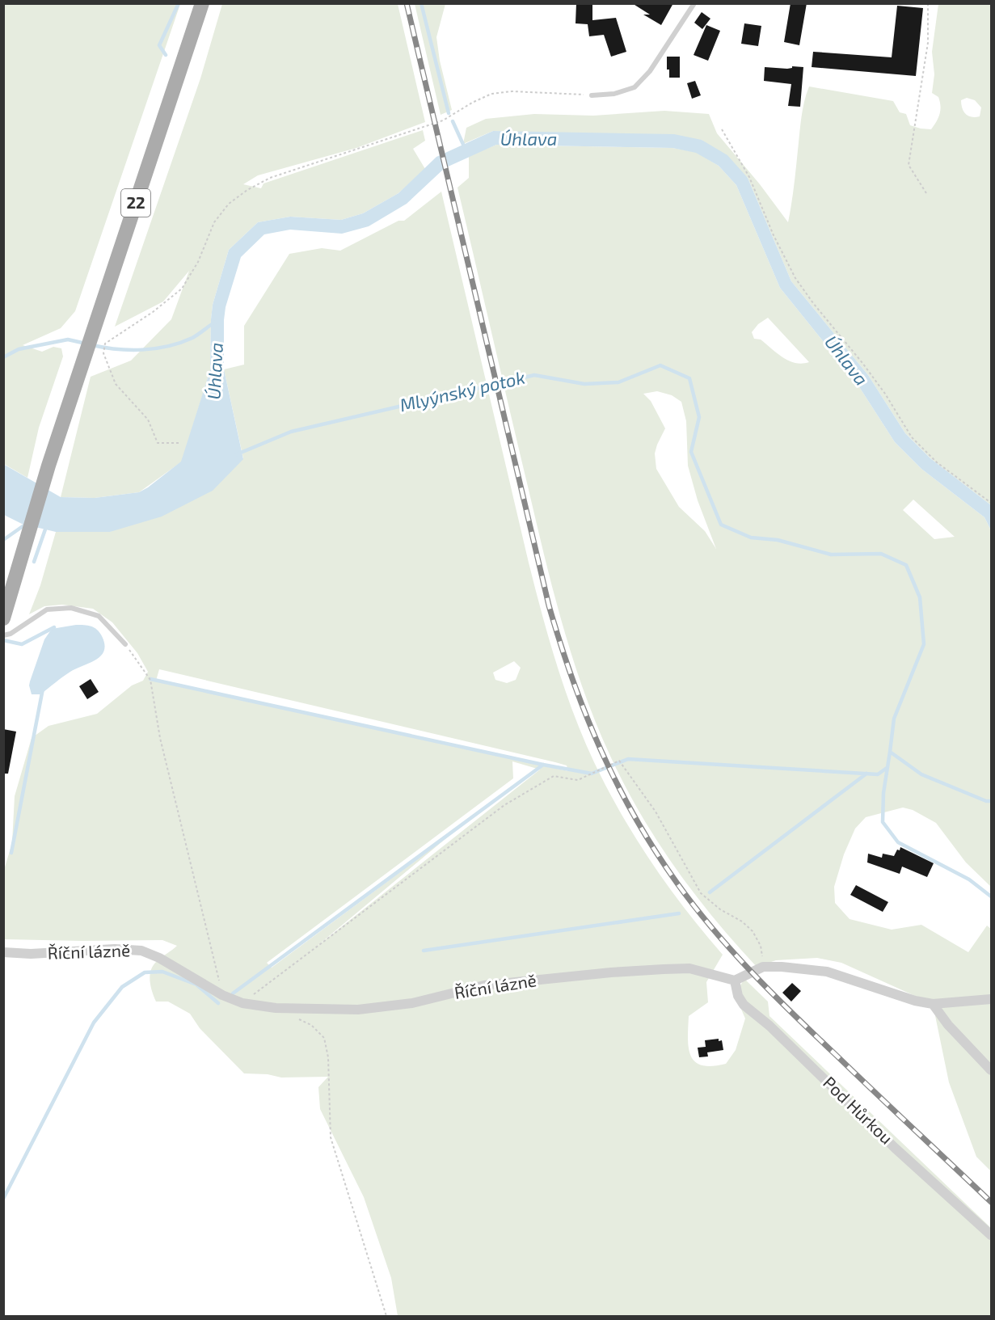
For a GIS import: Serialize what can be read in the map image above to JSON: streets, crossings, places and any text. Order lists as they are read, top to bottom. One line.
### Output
{"streets":{"main road":["22"],"street":["Říční lázně","Pod Hůrkou"]},"crossings":[["Říční lázně","Pod Hůrkou"]],"water":["Úhlava","Mlyýnský potok"]}
